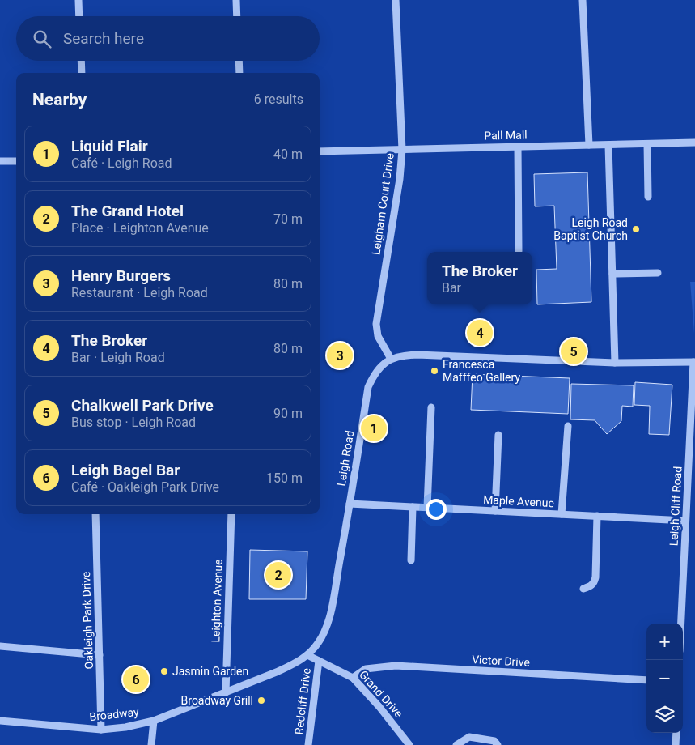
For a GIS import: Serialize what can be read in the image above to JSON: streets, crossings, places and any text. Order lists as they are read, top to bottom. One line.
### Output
{"streets":{"street":["Pall Mall","Leigham Court Drive","Leigh Road","Maple Avenue","Leigh Cliff Road","Leighton Avenue","Oakleigh Park Drive","Victor Drive","Grand Drive","Redcliff Drive","Broadway"]},"crossings":[["Pall Mall","Leigham Court Drive"],["Leigham Court Drive","Leigh Road"],["Leigh Road","Maple Avenue"],["Leigh Road","Leighton Avenue"],["Leigh Road","Grand Drive"],["Leigh Road","Broadway"],["Maple Avenue","Leigh Cliff Road"],["Leighton Avenue","Broadway"],["Oakleigh Park Drive","Broadway"],["Victor Drive","Grand Drive"],["Grand Drive","Redcliff Drive"]],"places":["Leigh Road Baptist Church","Francesca Mafffeo Gallery","Jasmin Garden","Broadway Grill"],"page":{"search":"Search here","heading":["Nearby","6 results"],"list":[{"mark":"1","name":"Liquid Flair","note":"Café · Leigh Road","value":"40 m"},{"mark":"2","name":"The Grand Hotel","note":"Place · Leighton Avenue","value":"70 m"},{"mark":"3","name":"Henry Burgers","note":"Restaurant · Leigh Road","value":"80 m"},{"mark":"4","name":"The Broker","note":"Bar · Leigh Road","value":"80 m"},{"mark":"5","name":"Chalkwell Park Drive","note":"Bus stop · Leigh Road","value":"90 m"},{"mark":"6","name":"Leigh Bagel Bar","note":"Café · Oakleigh Park Drive","value":"150 m"}],"popup":["The Broker","Bar"],"pins":["4","5","3","1","2","6"],"map_buttons":["+","−"]}}
